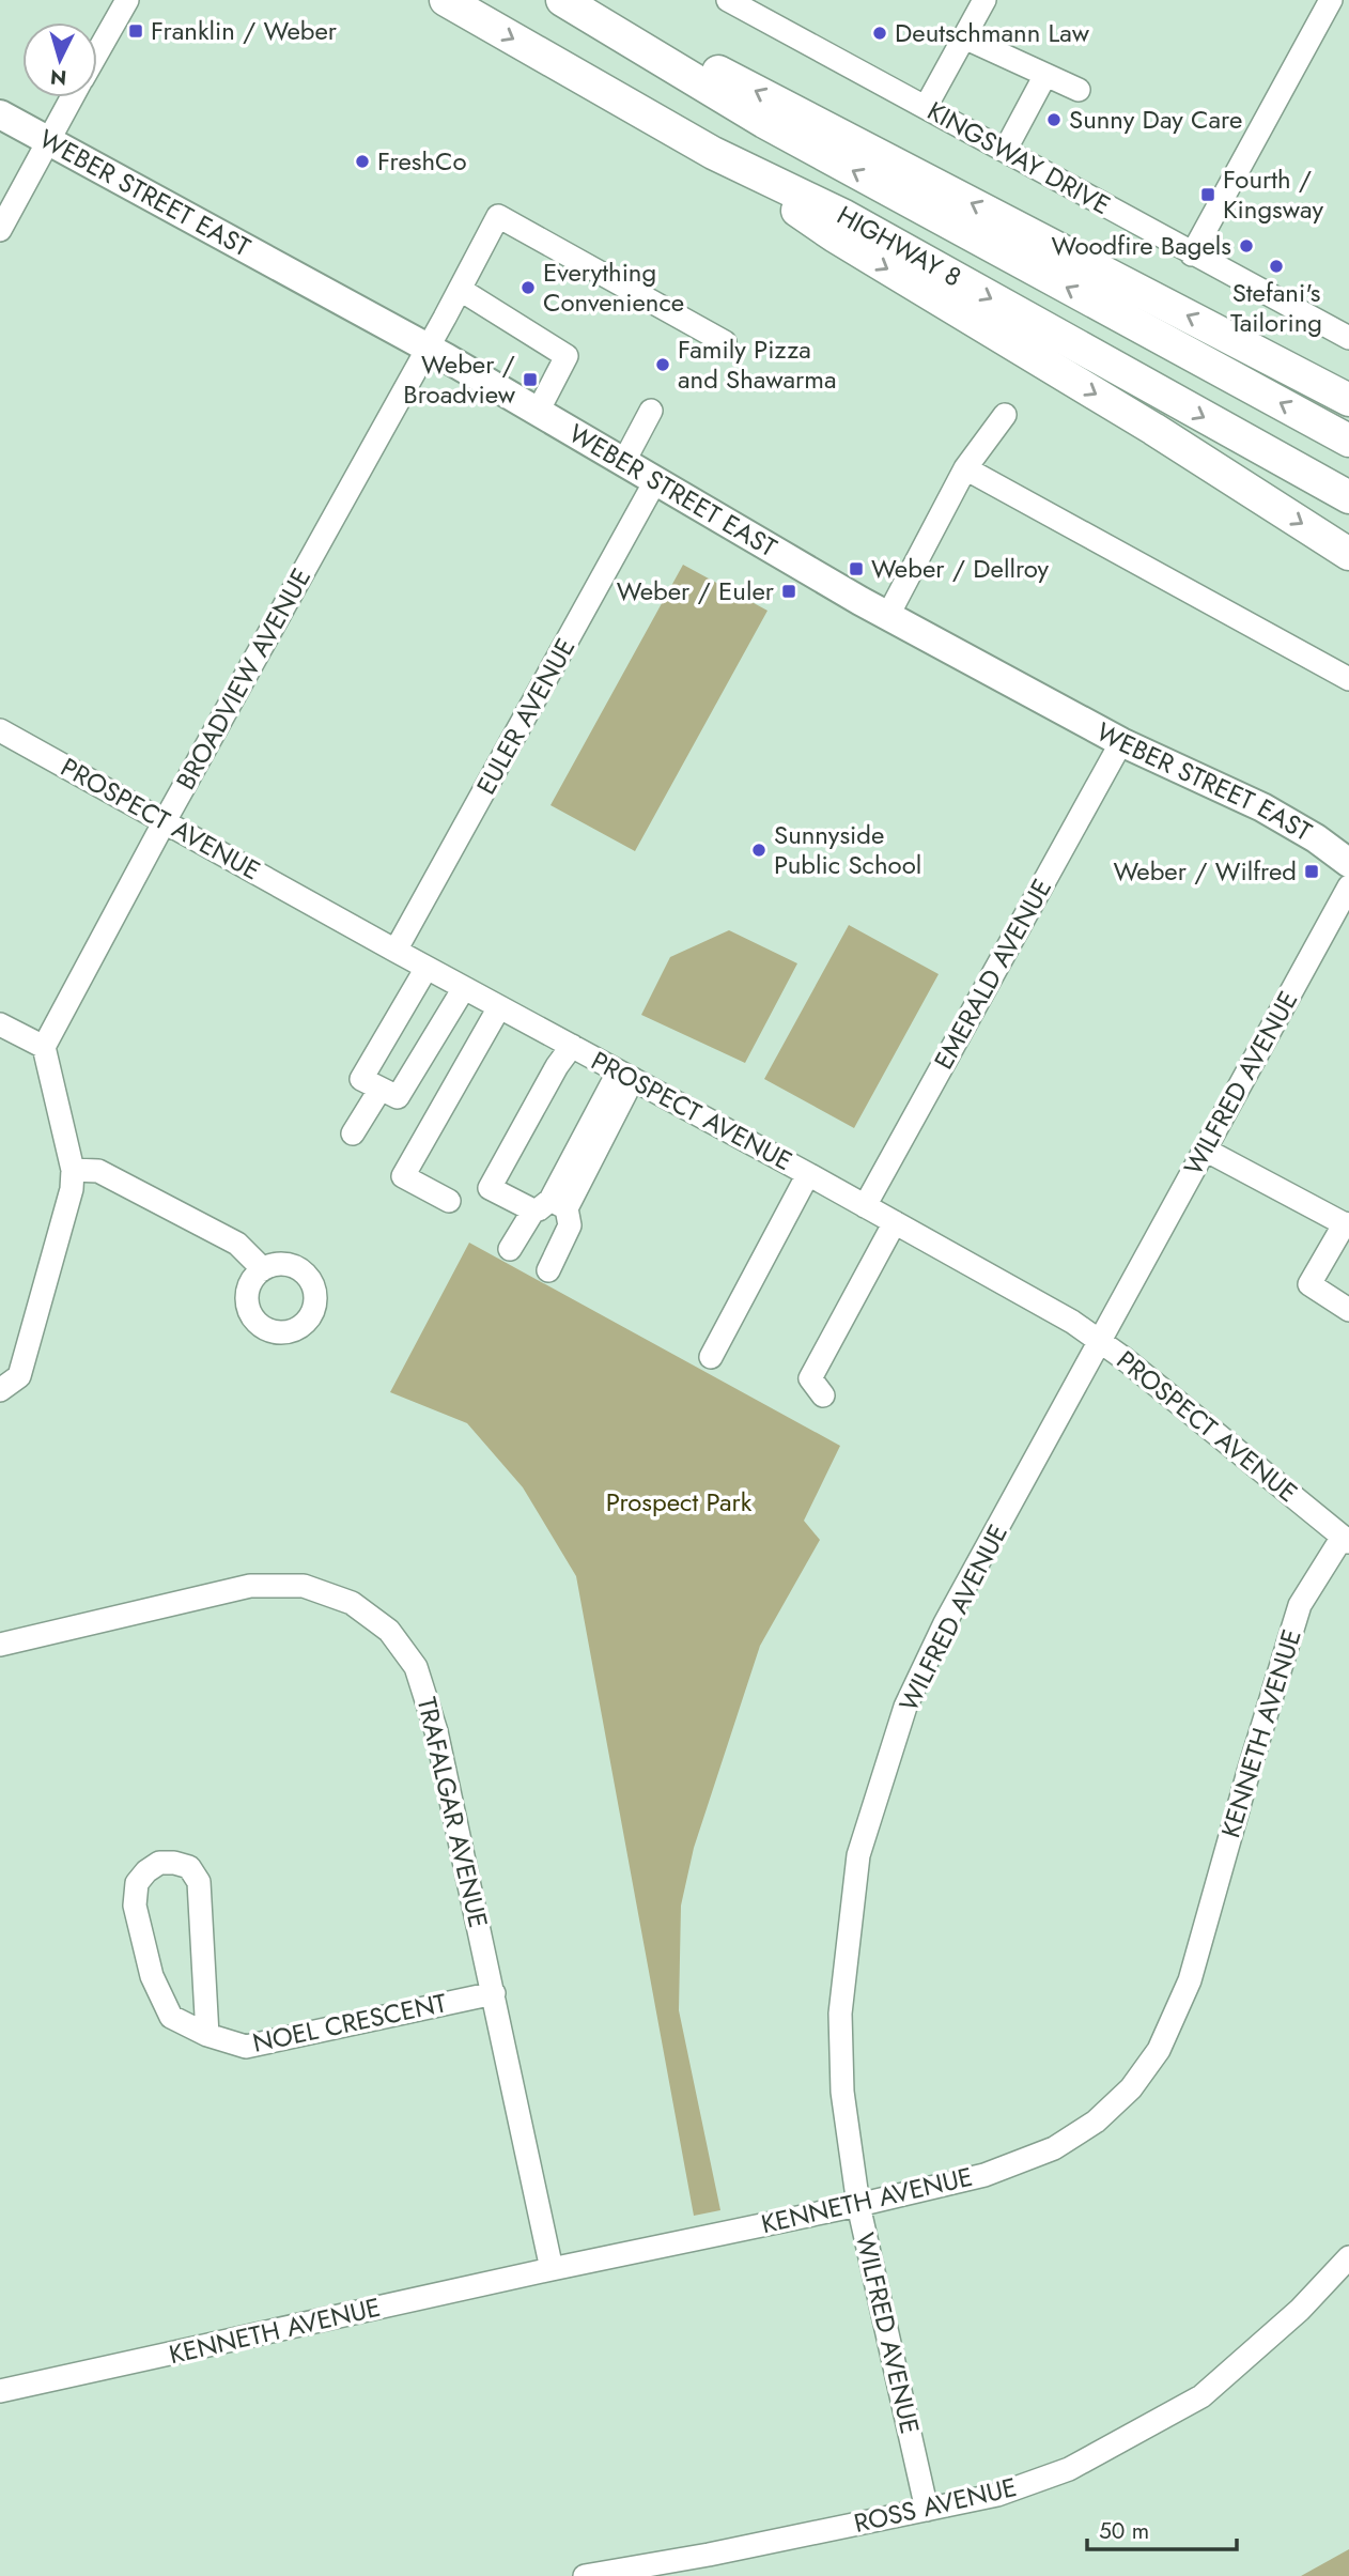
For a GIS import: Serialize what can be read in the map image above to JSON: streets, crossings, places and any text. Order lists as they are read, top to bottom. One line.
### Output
{"streets":{"highway":["HIGHWAY 8"],"main road":["WEBER STREET EAST"],"street":["KINGSWAY DRIVE","BROADVIEW AVENUE","EULER AVENUE","PROSPECT AVENUE","EMERALD AVENUE","WILFRED AVENUE","KENNETH AVENUE","TRAFALGAR AVENUE","NOEL CRESCENT","ROSS AVENUE"]},"crossings":[["WEBER STREET EAST","BROADVIEW AVENUE"],["WEBER STREET EAST","EULER AVENUE"],["WEBER STREET EAST","EMERALD AVENUE"],["BROADVIEW AVENUE","PROSPECT AVENUE"],["EULER AVENUE","PROSPECT AVENUE"],["PROSPECT AVENUE","EMERALD AVENUE"],["PROSPECT AVENUE","WILFRED AVENUE"],["PROSPECT AVENUE","KENNETH AVENUE"],["WILFRED AVENUE","KENNETH AVENUE"],["WILFRED AVENUE","ROSS AVENUE"],["KENNETH AVENUE","TRAFALGAR AVENUE"],["TRAFALGAR AVENUE","NOEL CRESCENT"]],"parks":["Prospect Park"],"places":{"transit":["Franklin / Weber","Fourth / Kingsway","Weber / Broadview","Weber / Dellroy","Weber / Euler","Weber / Wilfred"],"other":["Deutschmann Law","Sunny Day Care","FreshCo","Woodfire Bagels","Stefani's Tailoring","Everything Convenience","Family Pizza and Shawarma","Sunnyside Public School"]},"scale_bar":"50 m","north":"bottom"}
